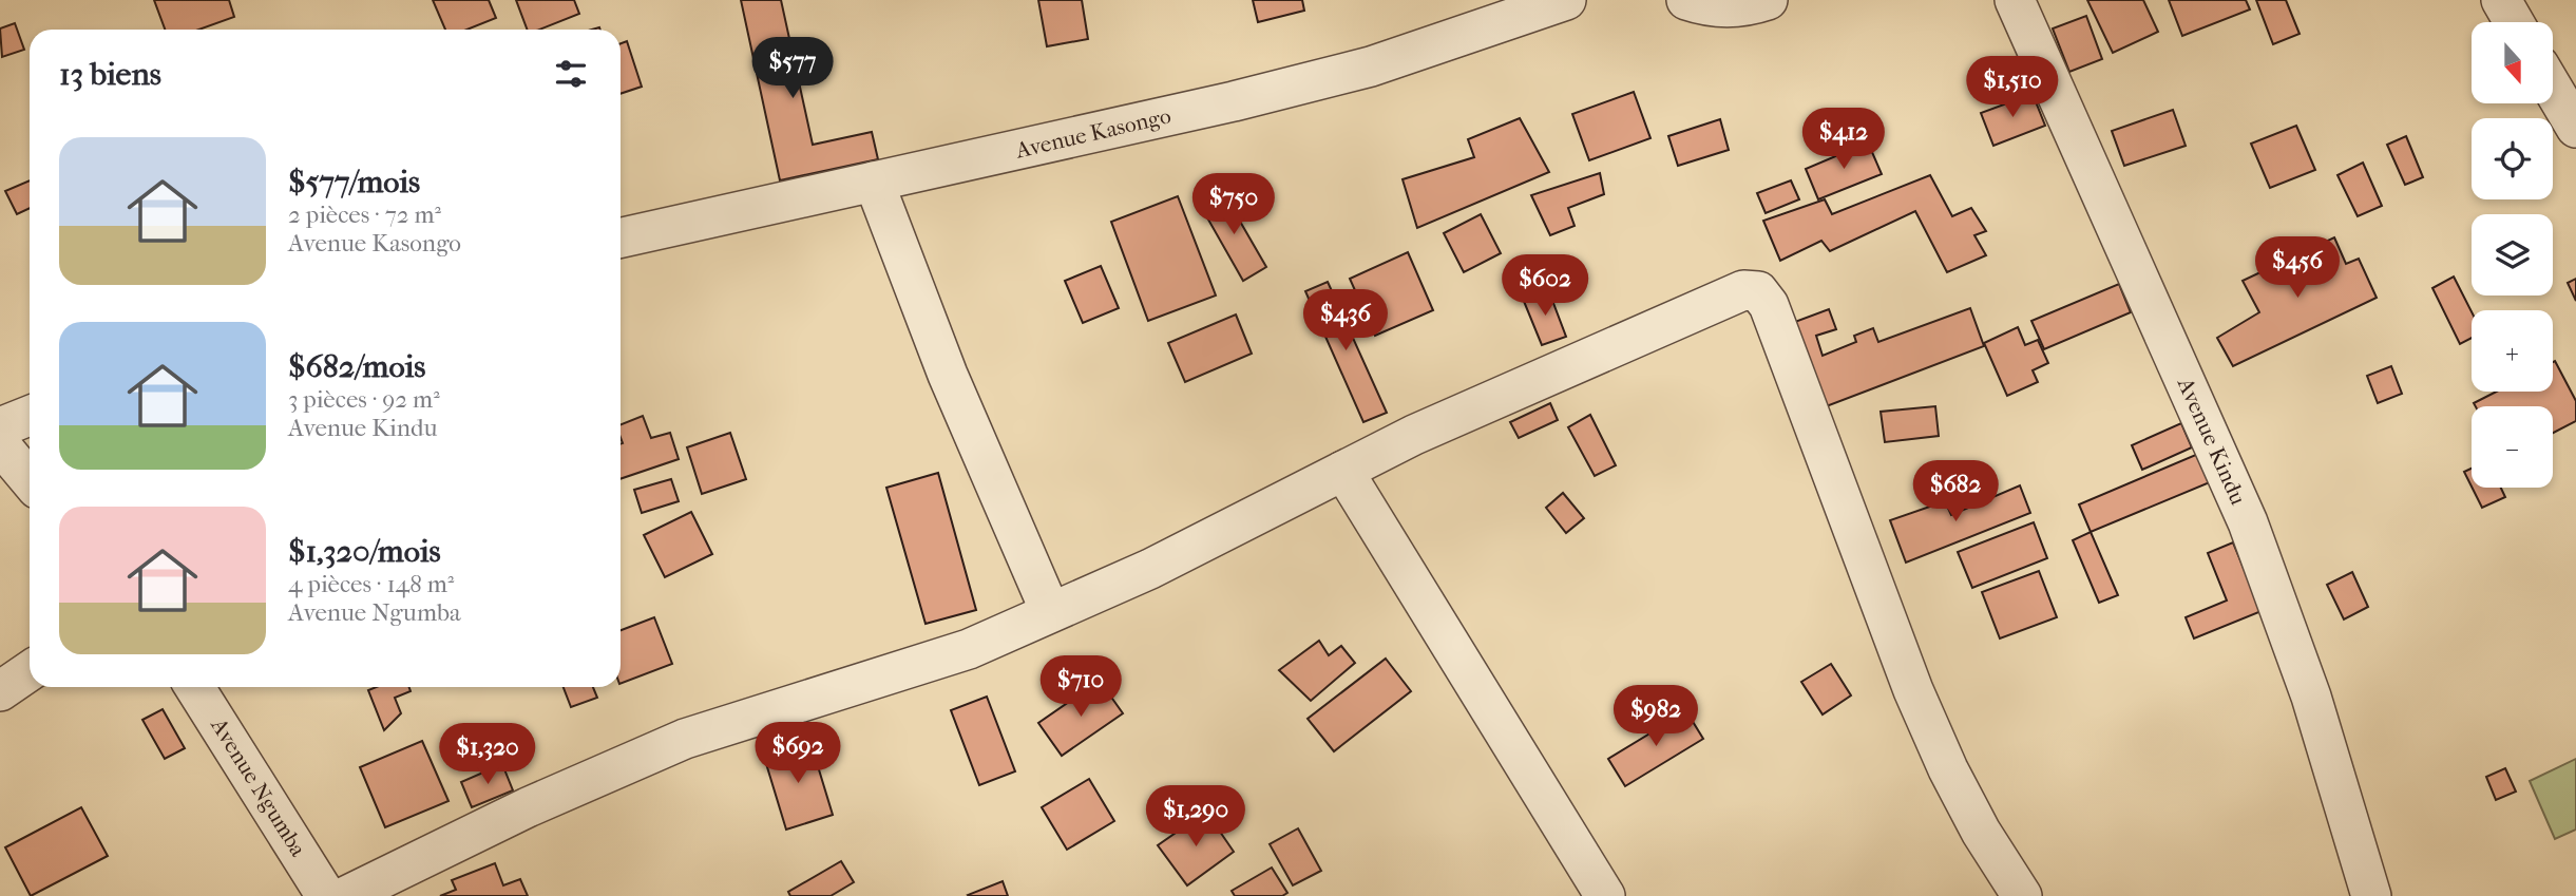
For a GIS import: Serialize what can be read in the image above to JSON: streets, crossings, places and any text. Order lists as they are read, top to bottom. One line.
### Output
{"streets":{"street":["Avenue Kasongo","Avenue Kindu","Avenue Ngumba"]},"north":"bottom","page":{"map_buttons":["+","−"],"heading":"13 biens","price":["$577","$1,510","$412","$750","$456","$602","$436","$682","$710","$982","$692","$1,320","$1,290"],"list":[{"name":"$577/mois","note":"2 pièces · 72 m² · Avenue Kasongo"},{"name":"$682/mois","note":"3 pièces · 92 m² · Avenue Kindu"},{"name":"$1,320/mois","note":"4 pièces · 148 m² · Avenue Ngumba"}]}}
